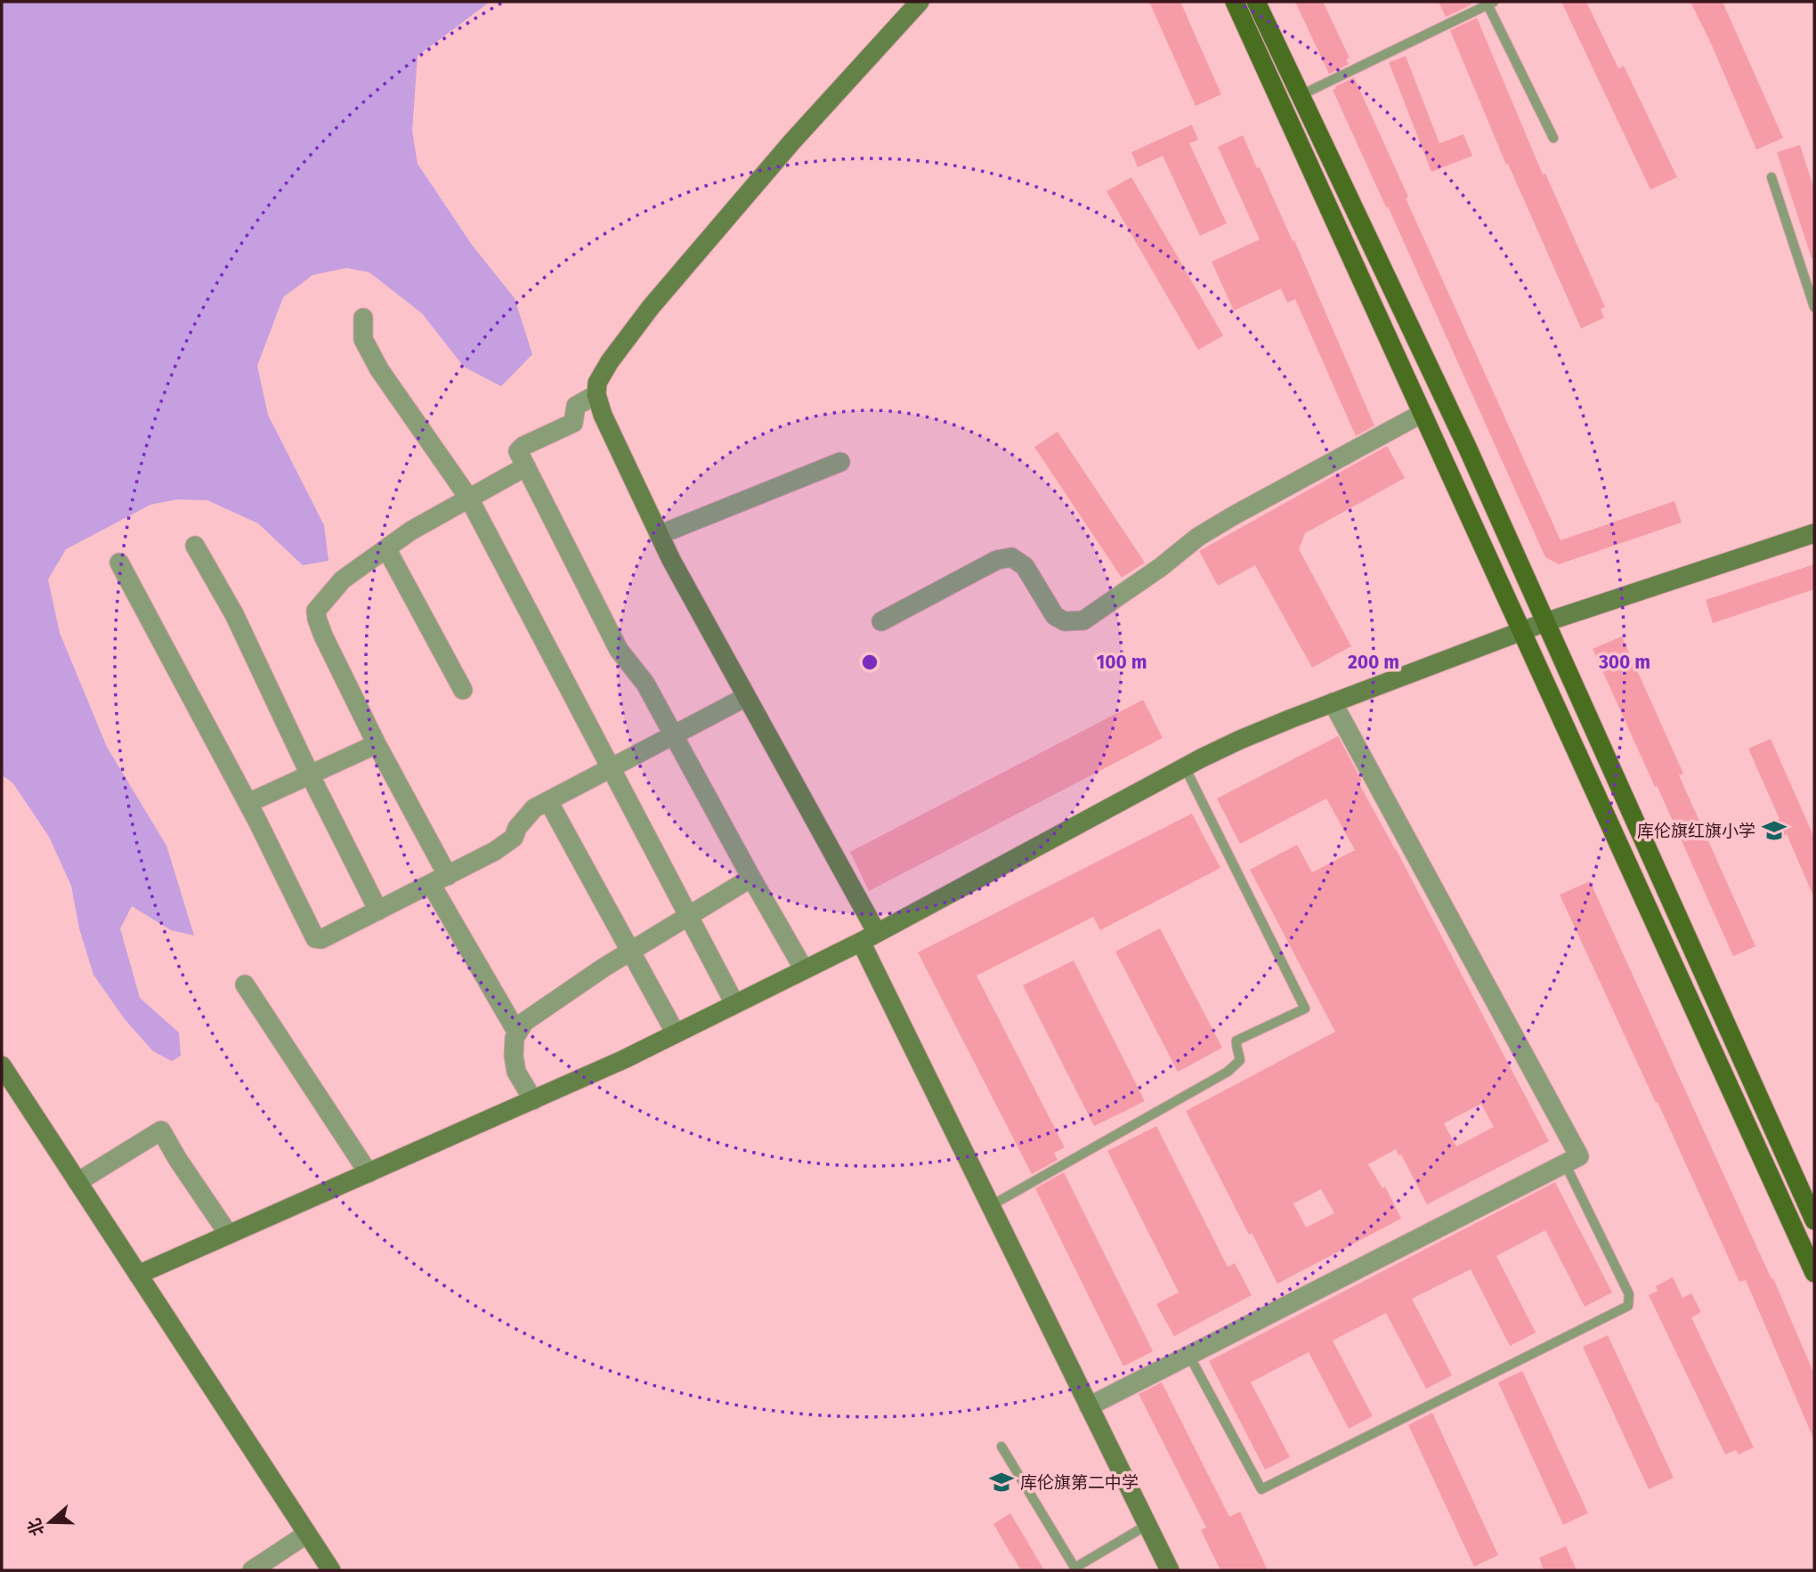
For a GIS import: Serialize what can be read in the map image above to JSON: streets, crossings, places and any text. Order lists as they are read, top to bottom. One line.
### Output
{"places":{"school or university":["库伦旗红旗小学","库伦旗第二中学"]},"north":"left","rings":["100 m","200 m","300 m"]}
